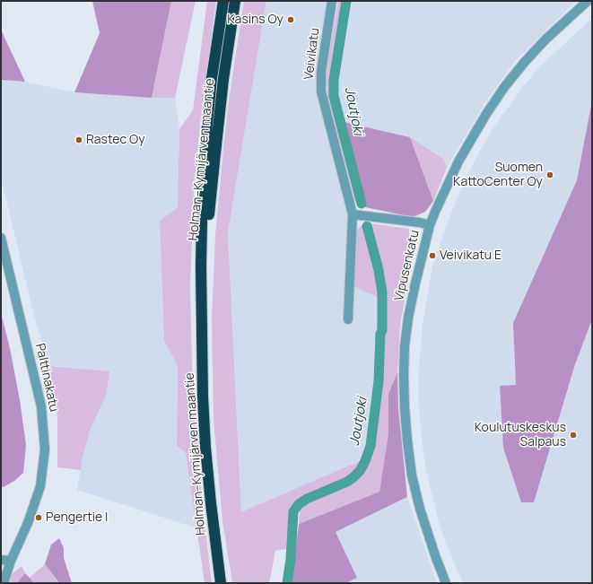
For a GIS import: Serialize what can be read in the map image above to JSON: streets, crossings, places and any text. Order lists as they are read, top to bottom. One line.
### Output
{"streets":{"highway":["Holman–Kymijärven maantie"],"street":["Veivikatu","Vipusenkatu","Palttinakatu"]},"water":["Joutjoki"],"places":["Kasins Oy","Rastec Oy","Suomen KattoCenter Oy","Veivikatu E","Koulutuskeskus Salpaus","Pengertie I"]}
